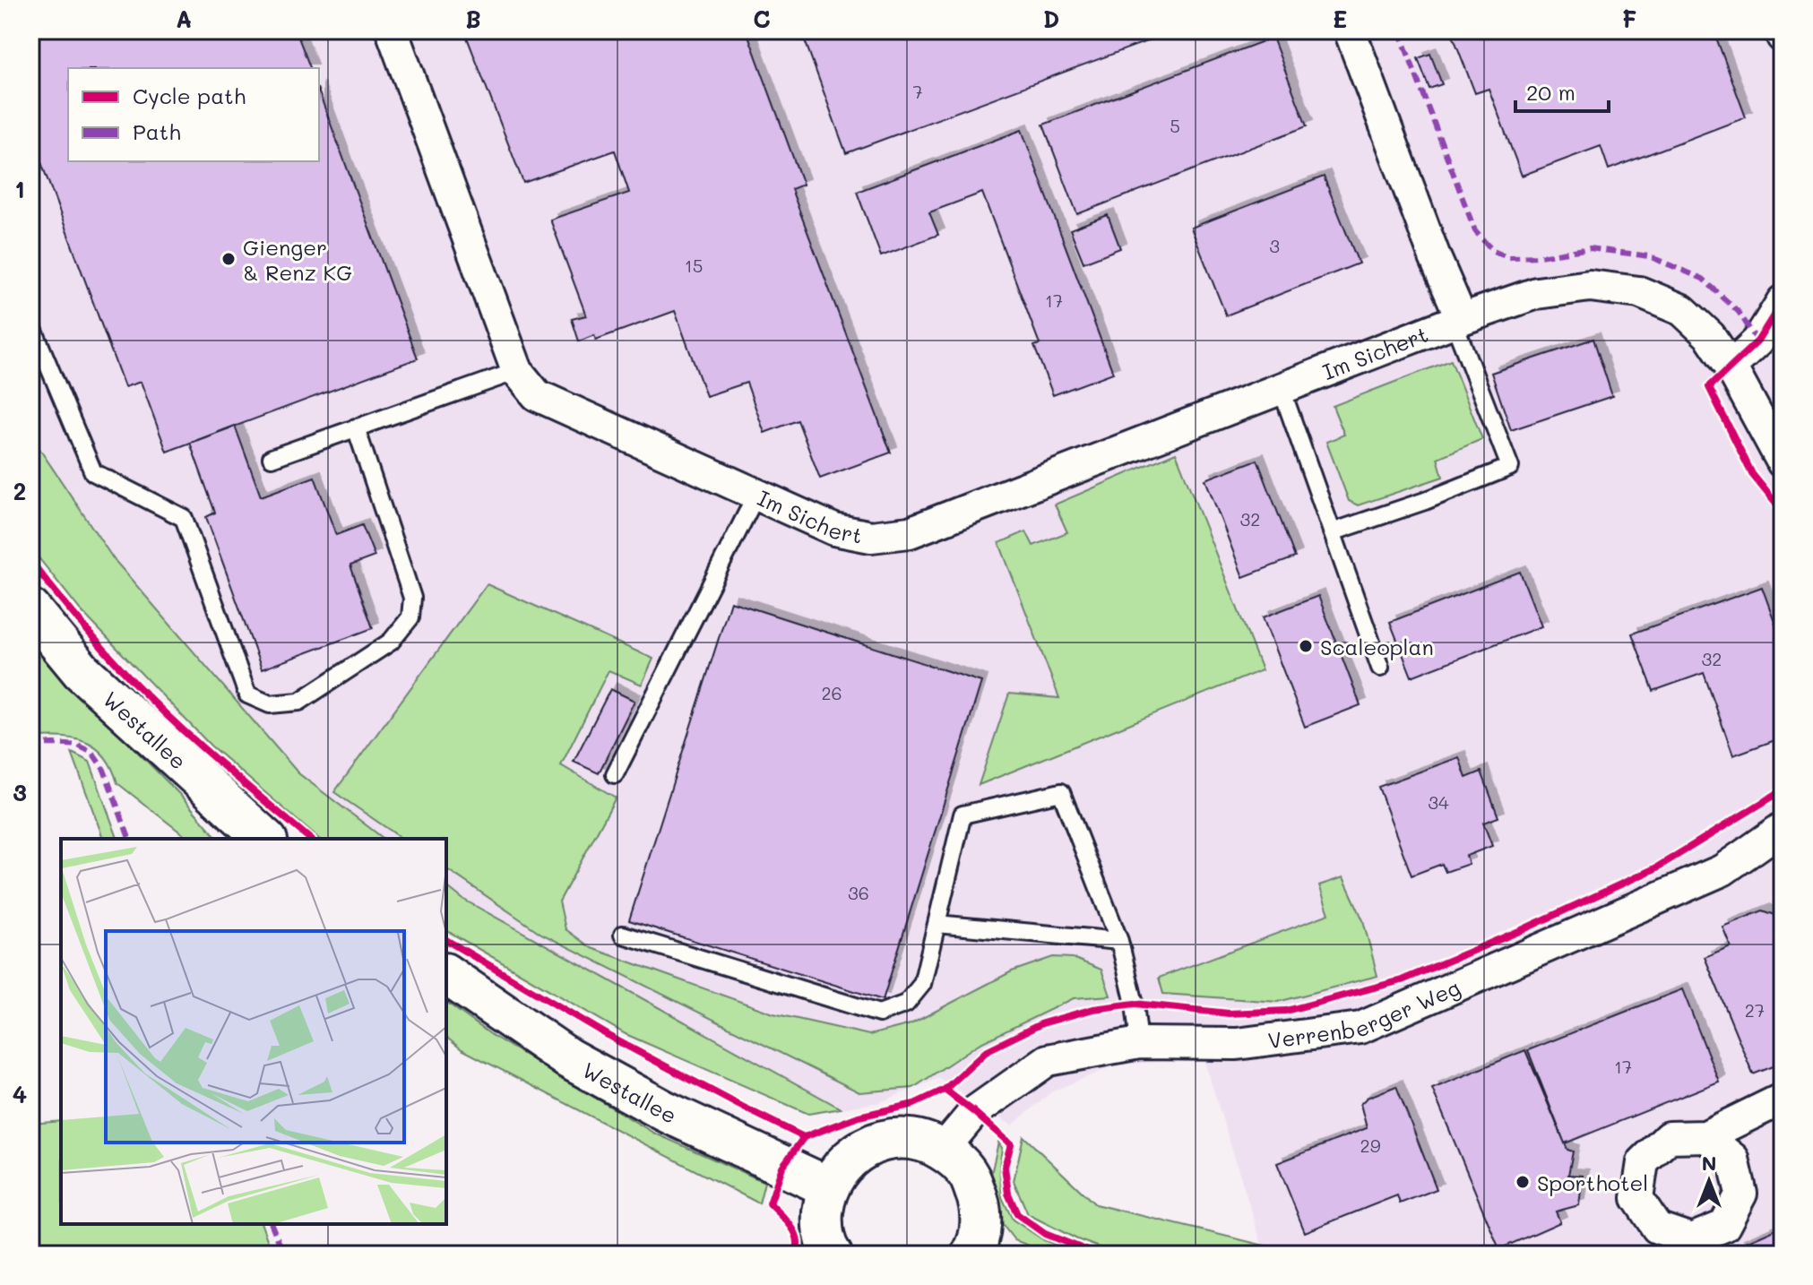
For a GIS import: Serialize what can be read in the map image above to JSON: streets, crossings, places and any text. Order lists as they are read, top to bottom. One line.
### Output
{"streets":{"main road":["Westallee"],"street":["Im Sichert","Verrenberger Weg"]},"places":["Gienger & Renz KG","Scaleoplan","Sporthotel"],"house_numbers":["7","5","3","15","17","32","32","26","34","36","27","17","29"],"legend":["Cycle path","Path"],"scale_bar":"20 m","north":"top","grid":{"columns":["A","B","C","D","E","F"],"rows":["1","2","3","4"]}}
